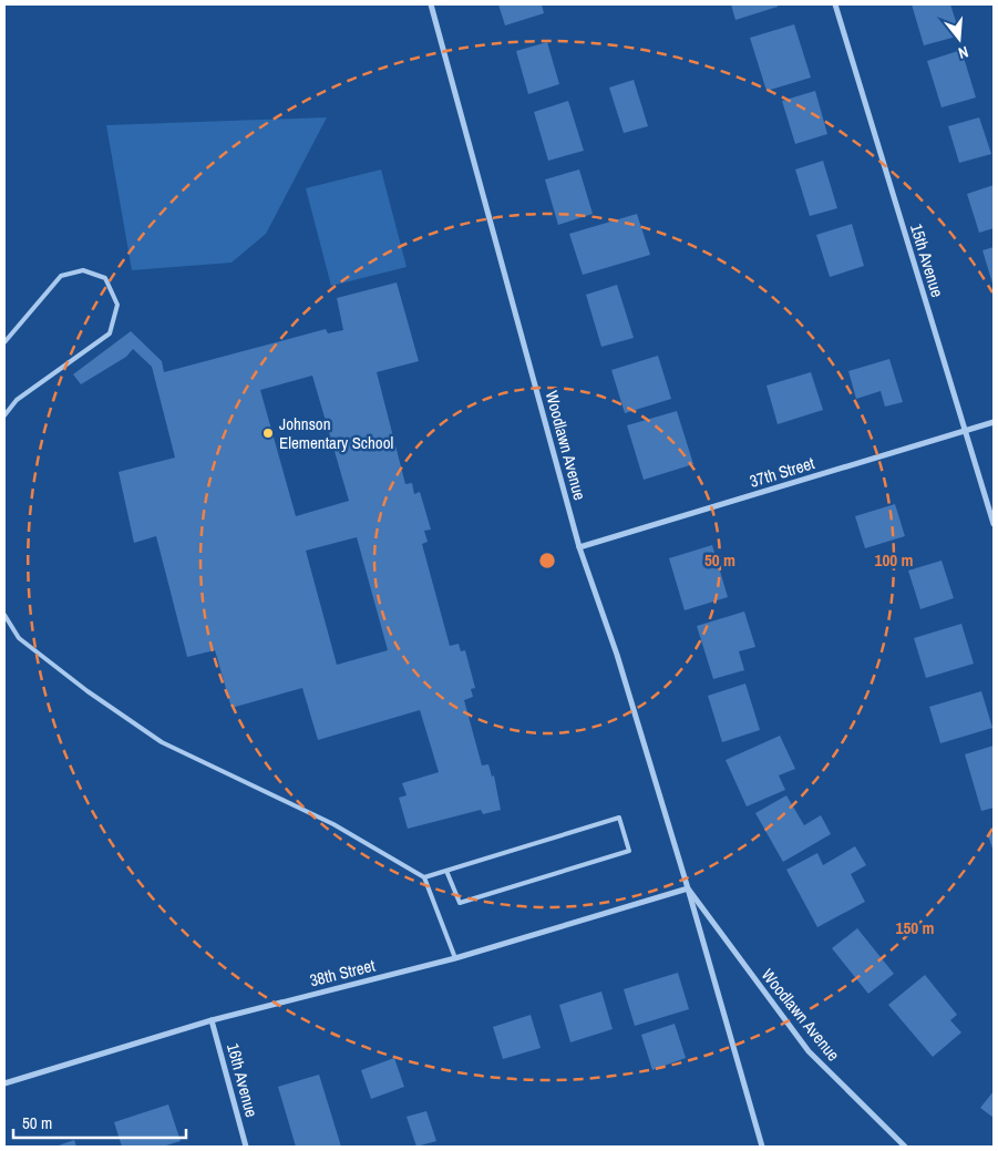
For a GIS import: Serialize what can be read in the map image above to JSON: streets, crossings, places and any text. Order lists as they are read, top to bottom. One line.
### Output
{"streets":{"street":["15th Avenue","Woodlawn Avenue","37th Street","38th Street","16th Avenue"]},"crossings":[["15th Avenue","37th Street"],["Woodlawn Avenue","37th Street"],["Woodlawn Avenue","38th Street"],["38th Street","16th Avenue"]],"places":["Johnson Elementary School"],"scale_bar":"50 m","north":"bottom","rings":["50 m","100 m","150 m"]}
